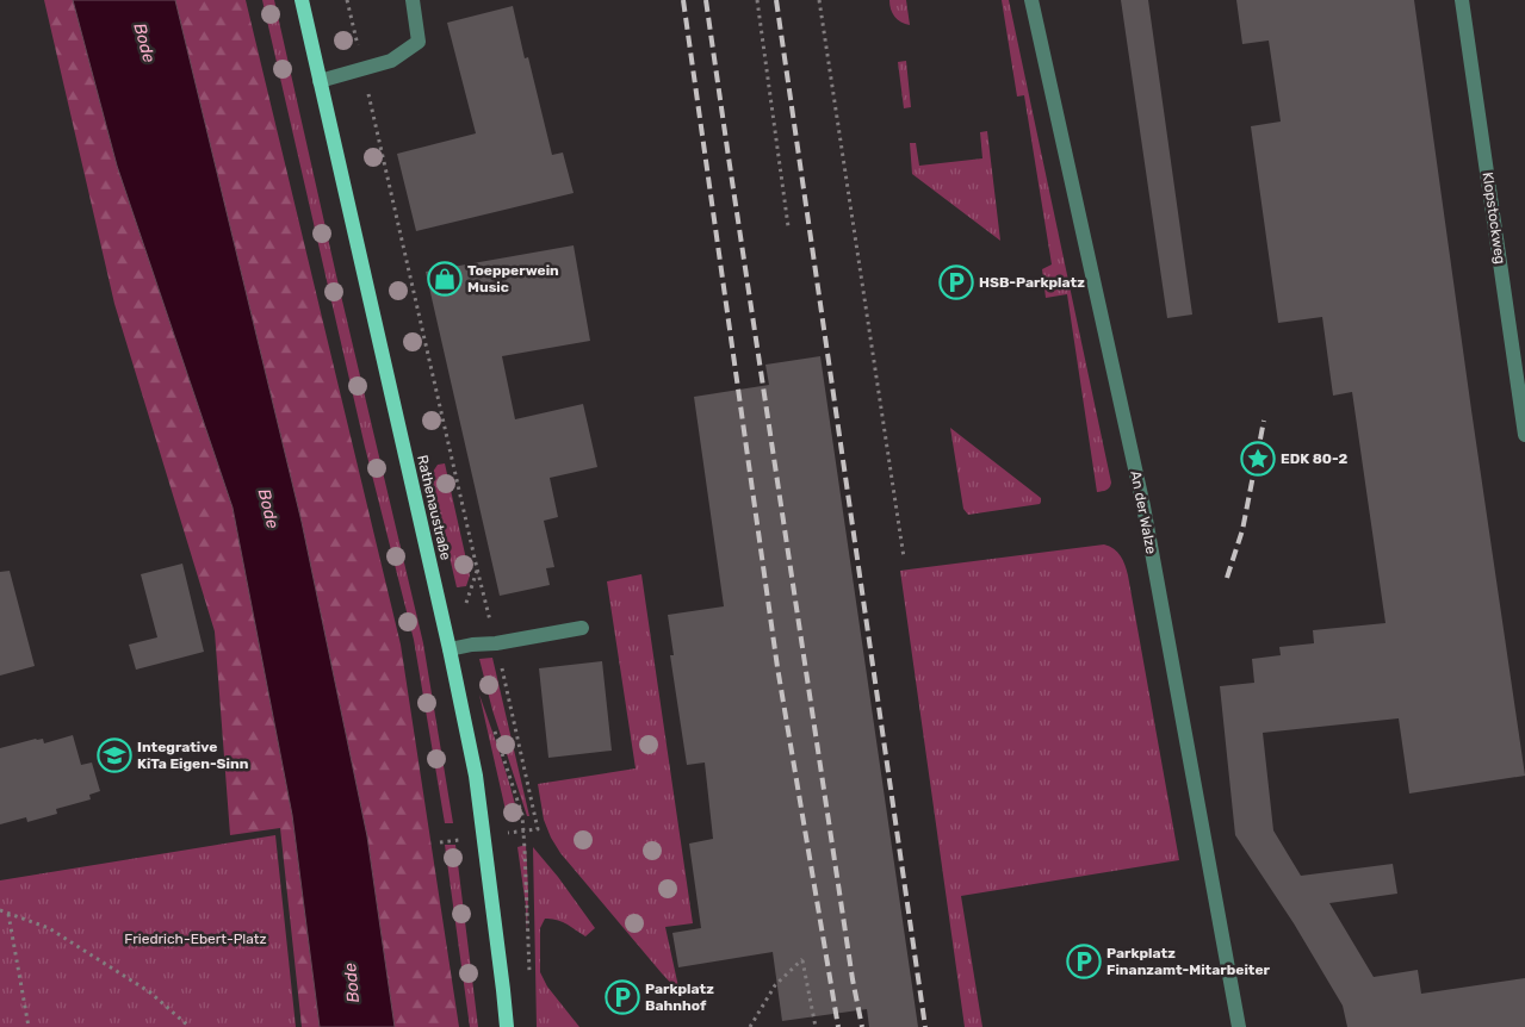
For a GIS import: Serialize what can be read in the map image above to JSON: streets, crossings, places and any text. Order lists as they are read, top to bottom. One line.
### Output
{"streets":{"main road":["Rathenaustraße"],"street":["Klopstockweg","An der Walze"]},"water":["Bode"],"parks":["Friedrich-Ebert-Platz"],"places":{"shop":["Toepperwein Music"],"parking":["HSB-Parkplatz","Parkplatz Finanzamt-Mitarbeiter","Parkplatz Bahnhof"],"place":["EDK 80-2"],"school or university":["Integrative KiTa Eigen-Sinn"]}}
